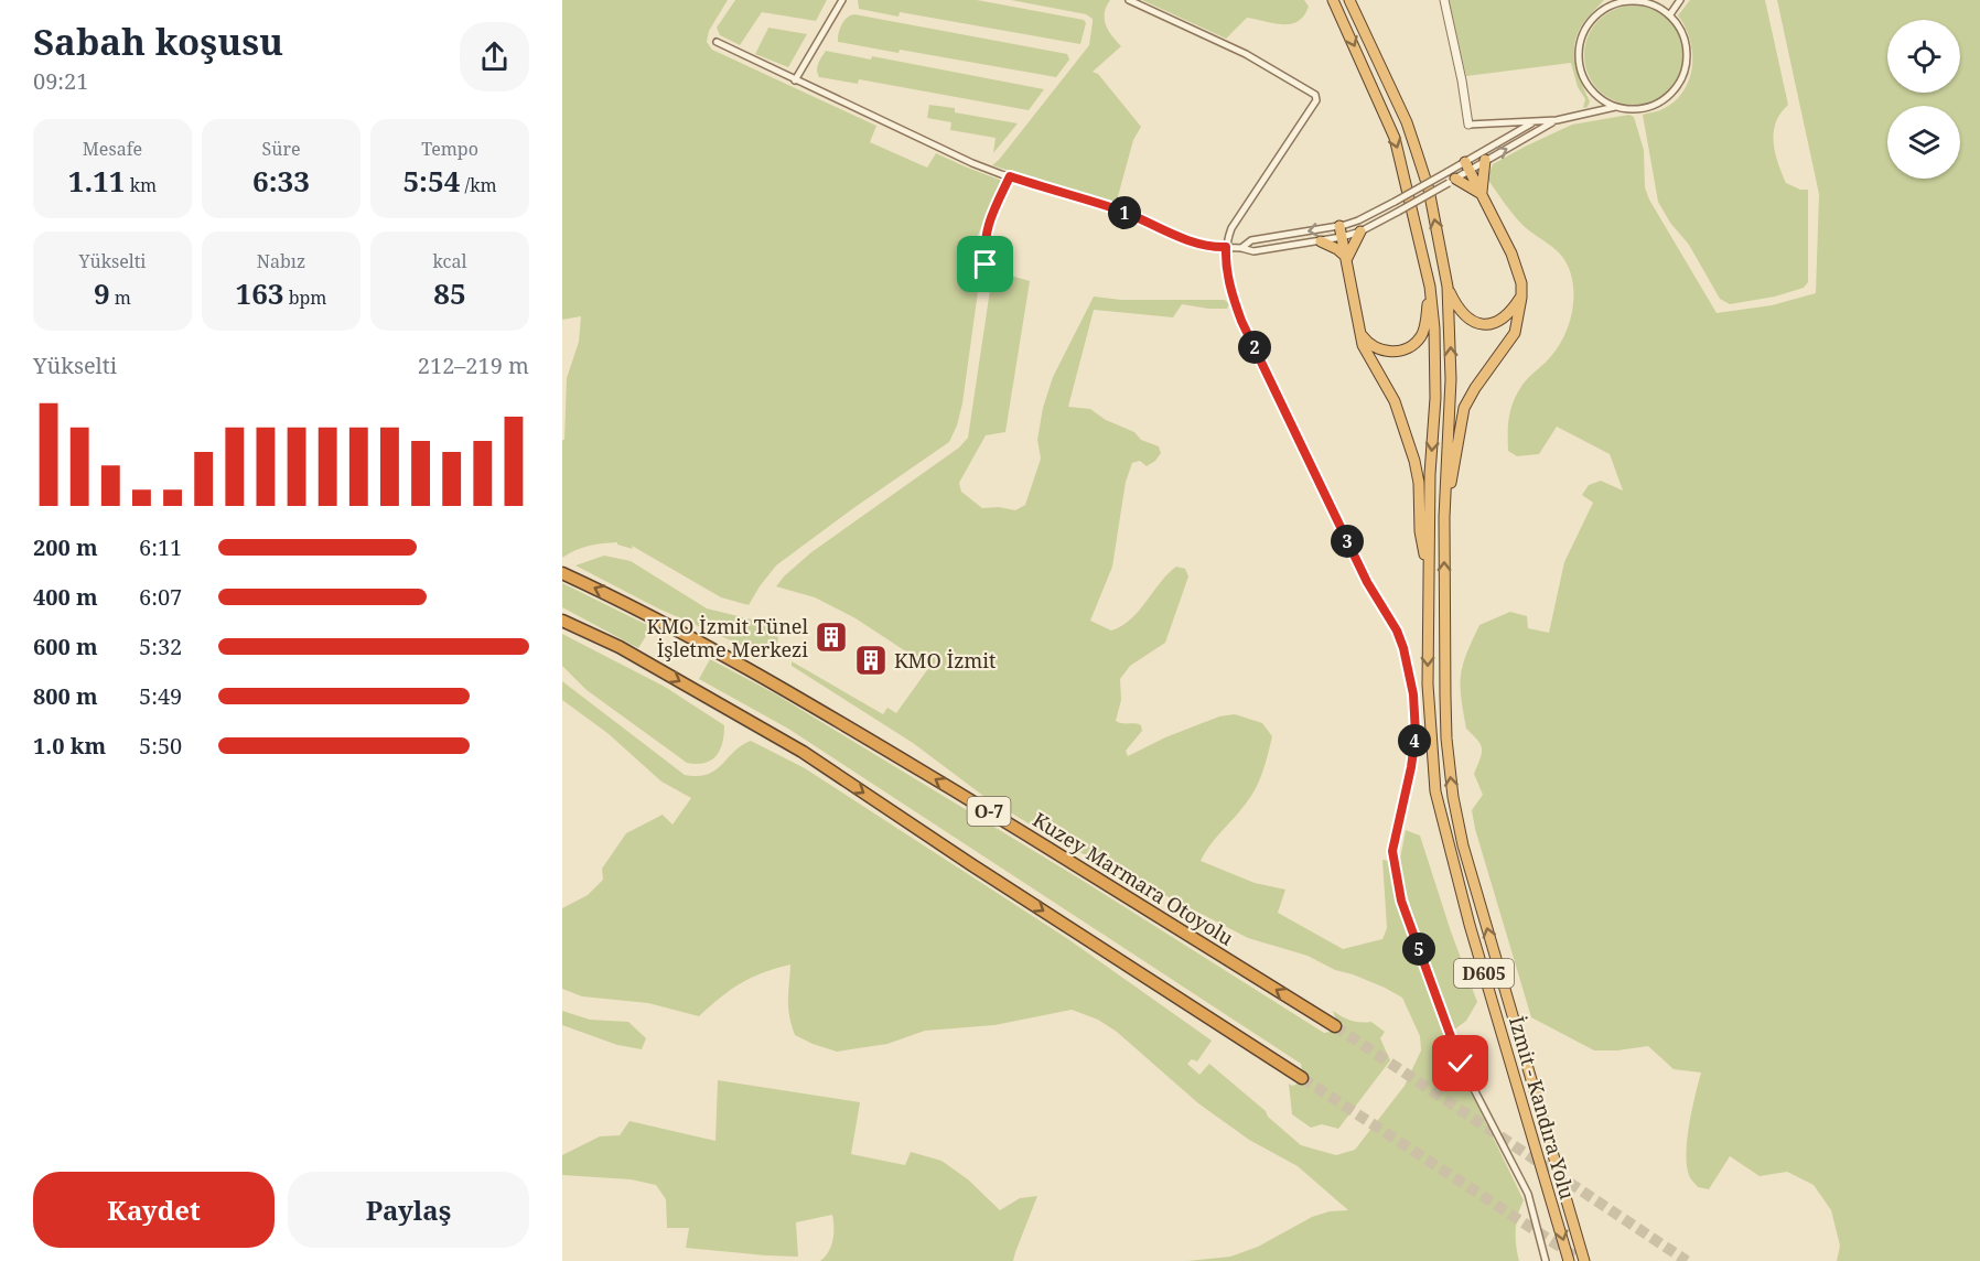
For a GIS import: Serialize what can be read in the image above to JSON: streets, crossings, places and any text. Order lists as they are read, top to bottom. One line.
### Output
{"streets":{"highway":["O-7","Kuzey Marmara Otoyolu","D605","İzmit - Kandıra Yolu"]},"places":{"building":["KMO İzmit Tünel İşletme Merkezi","KMO İzmit"]},"page":{"heading":["Sabah koşusu","09:21"],"stats":[["Mesafe","1.11 km"],["Süre","6:33"],["Tempo","5:54 /km"],["Yükselti","9 m"],["Nabız","163 bpm"],["kcal","85"]],"pins":["1","2","3","4","5"],"chart":["Yükselti","212–219 m"],"list":[{"name":"200 m","note":"6:11"},{"name":"400 m","note":"6:07"},{"name":"600 m","note":"5:32"},{"name":"800 m","note":"5:49"},{"name":"1.0 km","note":"5:50"}],"buttons":["Kaydet","Paylaş"]}}
